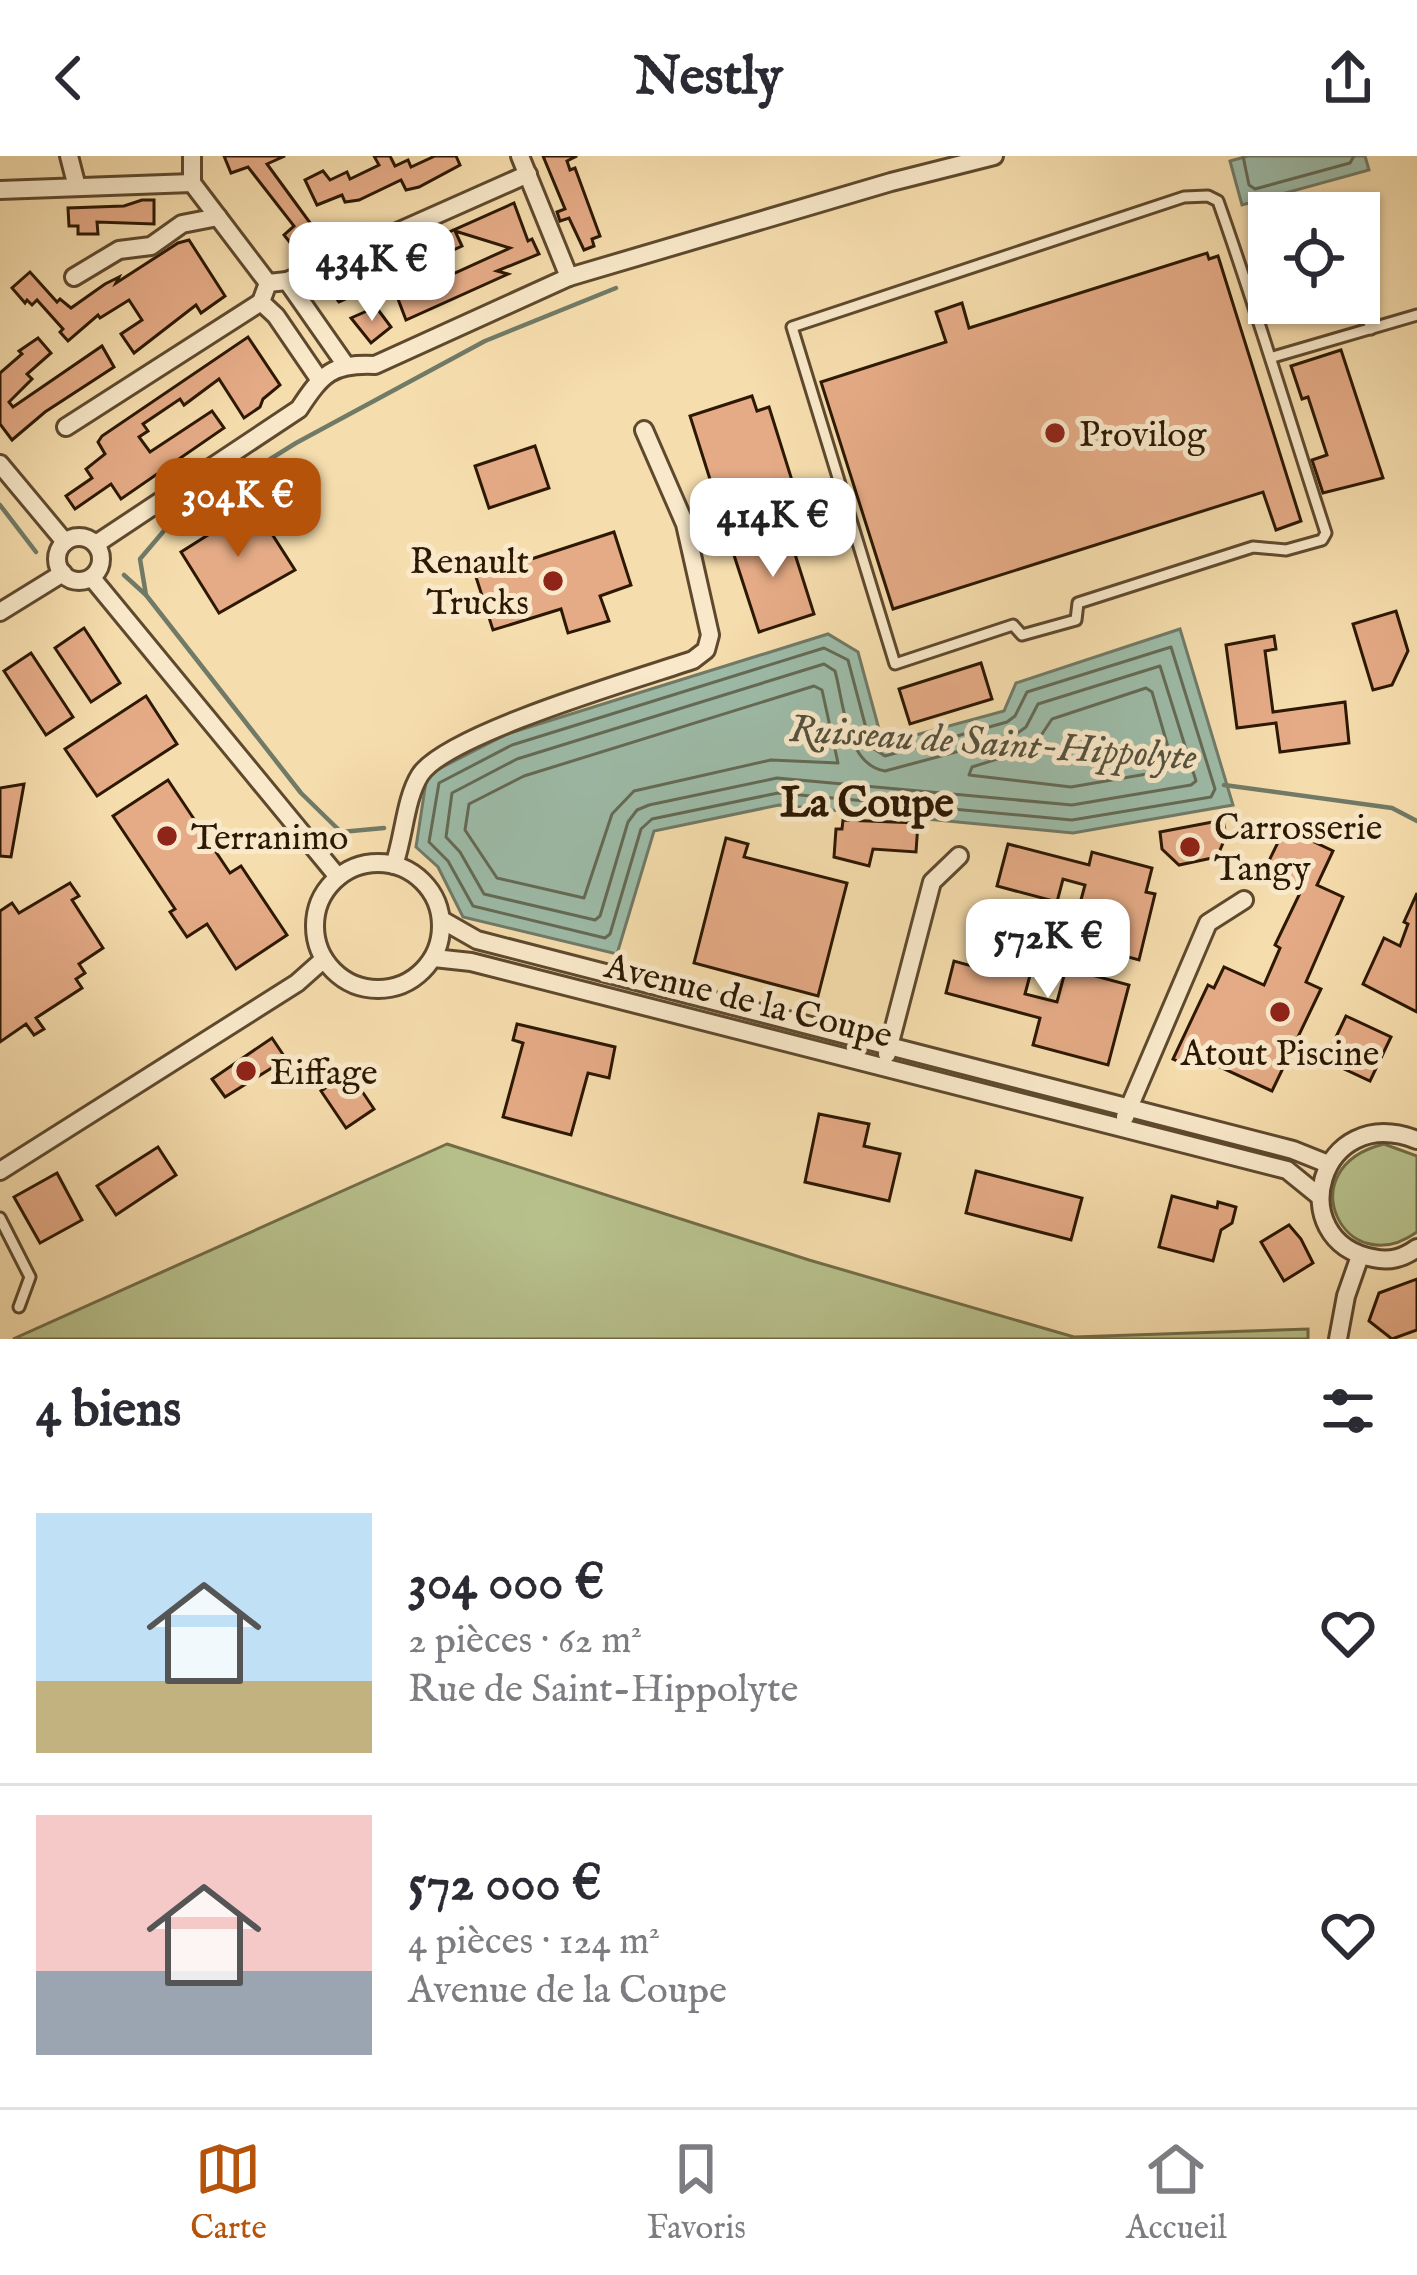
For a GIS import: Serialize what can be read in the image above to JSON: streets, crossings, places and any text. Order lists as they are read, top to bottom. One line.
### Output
{"streets":{"street":["Avenue de la Coupe"]},"districts":["La Coupe"],"water":["Ruisseau de Saint-Hippolyte"],"places":["Provilog","Renault Trucks","Terranimo","Carrosserie Tangy","Atout Piscine","Eiffage"],"page":{"header":"Nestly","price":["434K €","304K €","414K €","572K €"],"heading":"4 biens","list":[{"name":"304 000 €","note":"2 pièces · 62 m² · Rue de Saint-Hippolyte"},{"name":"572 000 €","note":"4 pièces · 124 m² · Avenue de la Coupe"}],"tabs":["Carte","Favoris","Accueil"]}}
